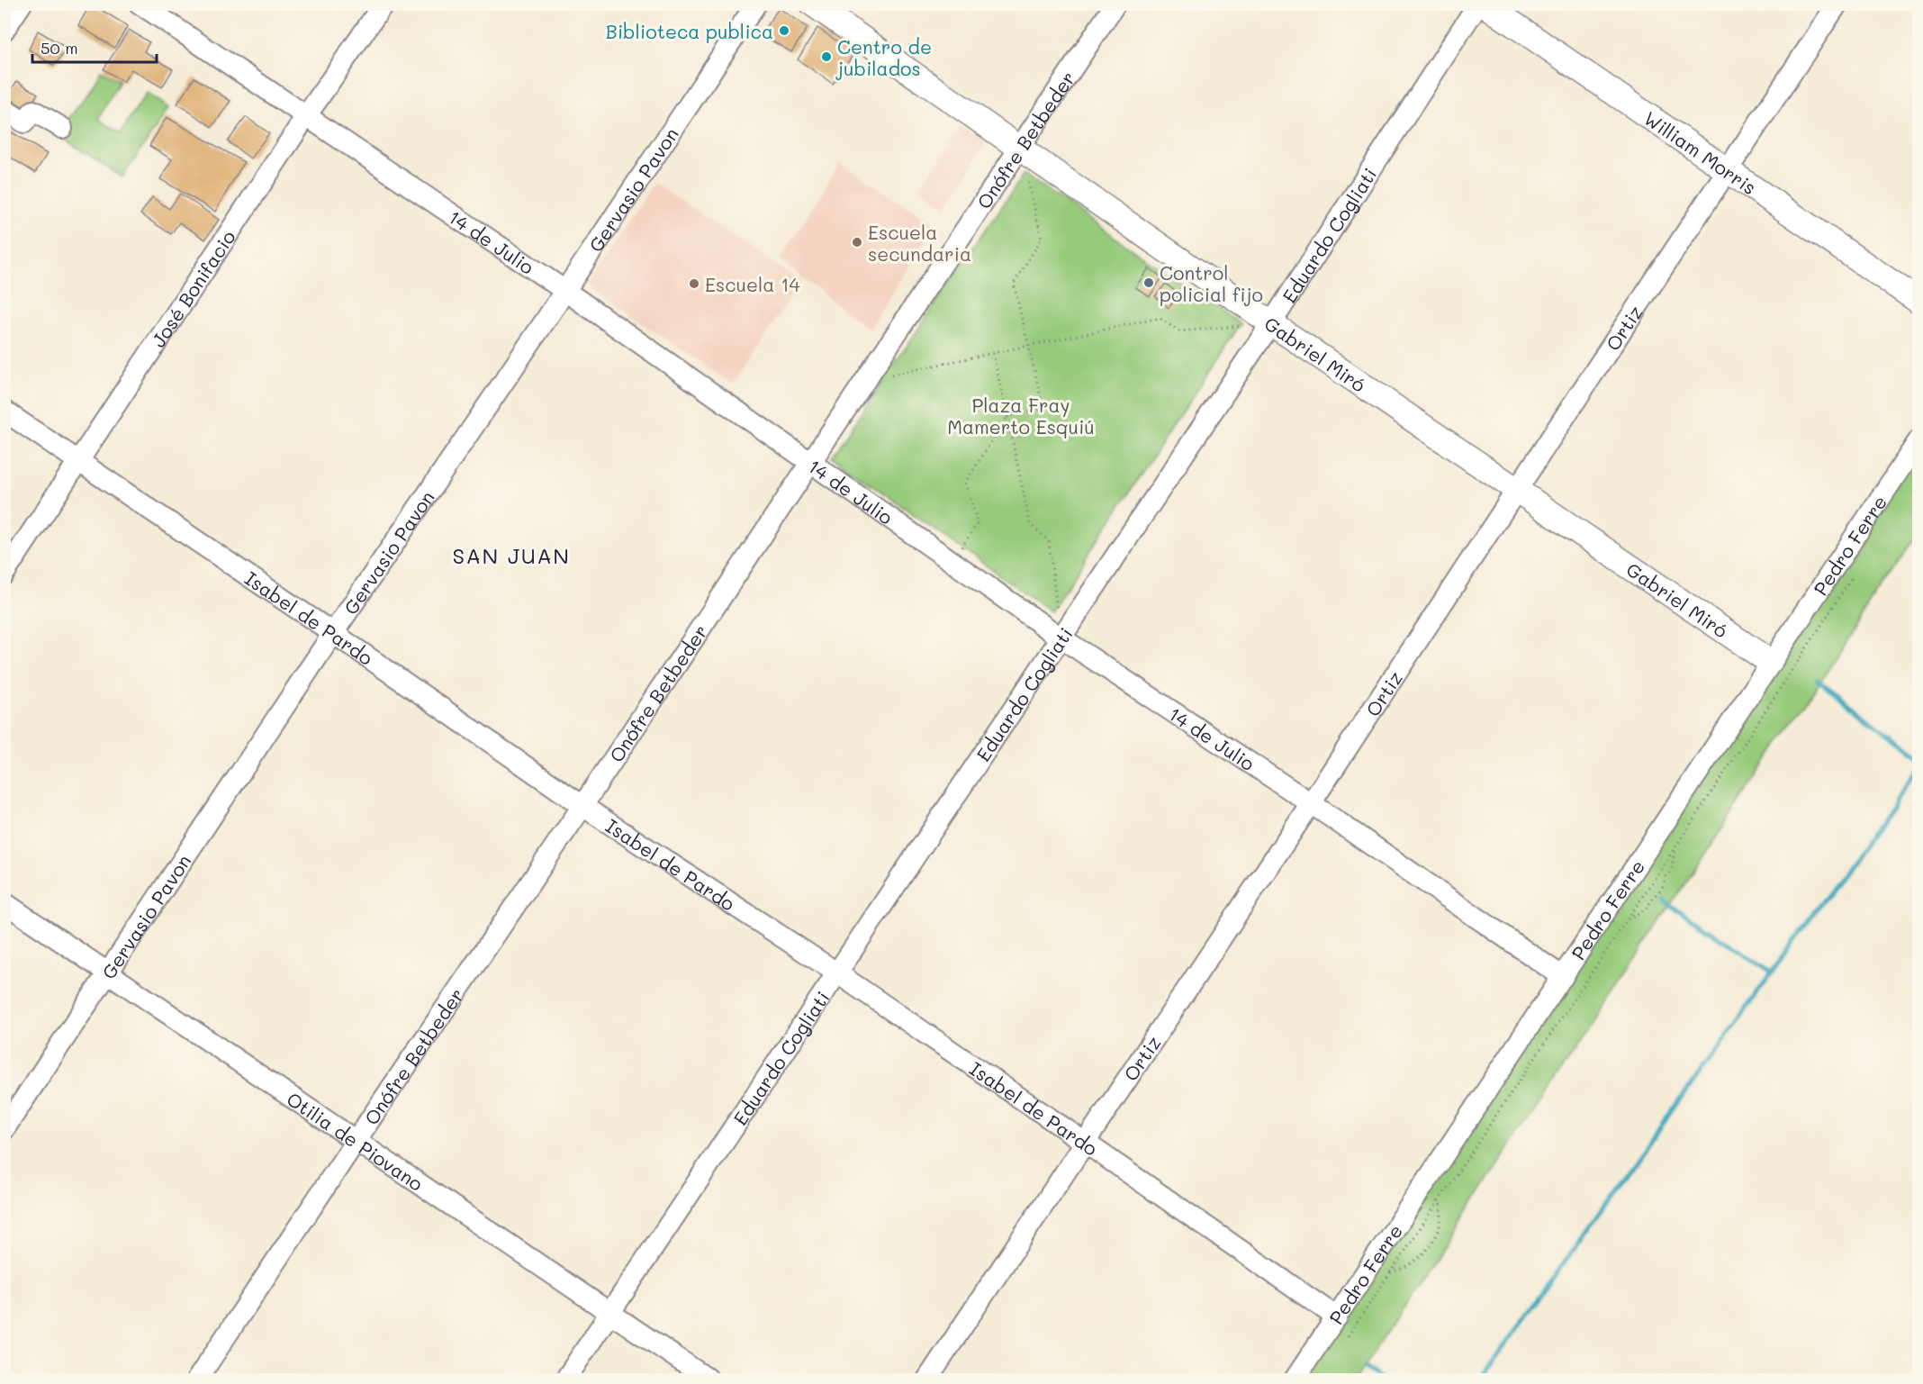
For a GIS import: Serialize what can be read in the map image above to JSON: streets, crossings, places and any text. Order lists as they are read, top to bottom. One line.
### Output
{"streets":{"street":["Onófre Betbeder","William Morris","Gervasio Pavon","Eduardo Cogliati","14 de Julio","José Bonifacio","Ortiz","Gabriel Miró","Pedro Ferre","Isabel de Pardo","Otilia de Piovano"]},"crossings":[["Onófre Betbeder","14 de Julio"],["Onófre Betbeder","Gabriel Miró"],["Onófre Betbeder","Isabel de Pardo"],["Onófre Betbeder","Otilia de Piovano"],["William Morris","Ortiz"],["Gervasio Pavon","14 de Julio"],["Gervasio Pavon","Isabel de Pardo"],["Gervasio Pavon","Otilia de Piovano"],["Eduardo Cogliati","14 de Julio"],["Eduardo Cogliati","Gabriel Miró"],["Eduardo Cogliati","Isabel de Pardo"],["Eduardo Cogliati","Otilia de Piovano"],["14 de Julio","José Bonifacio"],["14 de Julio","Ortiz"],["14 de Julio","Pedro Ferre"],["José Bonifacio","Isabel de Pardo"],["Ortiz","Gabriel Miró"],["Ortiz","Isabel de Pardo"],["Gabriel Miró","Pedro Ferre"],["Pedro Ferre","Isabel de Pardo"]],"districts":["SAN JUAN"],"parks":["Plaza Fray Mamerto Esquiú"],"places":["Biblioteca publica","Centro de jubilados","Escuela secundaria","Control policial fijo","Escuela 14"],"scale_bar":"50 m"}
